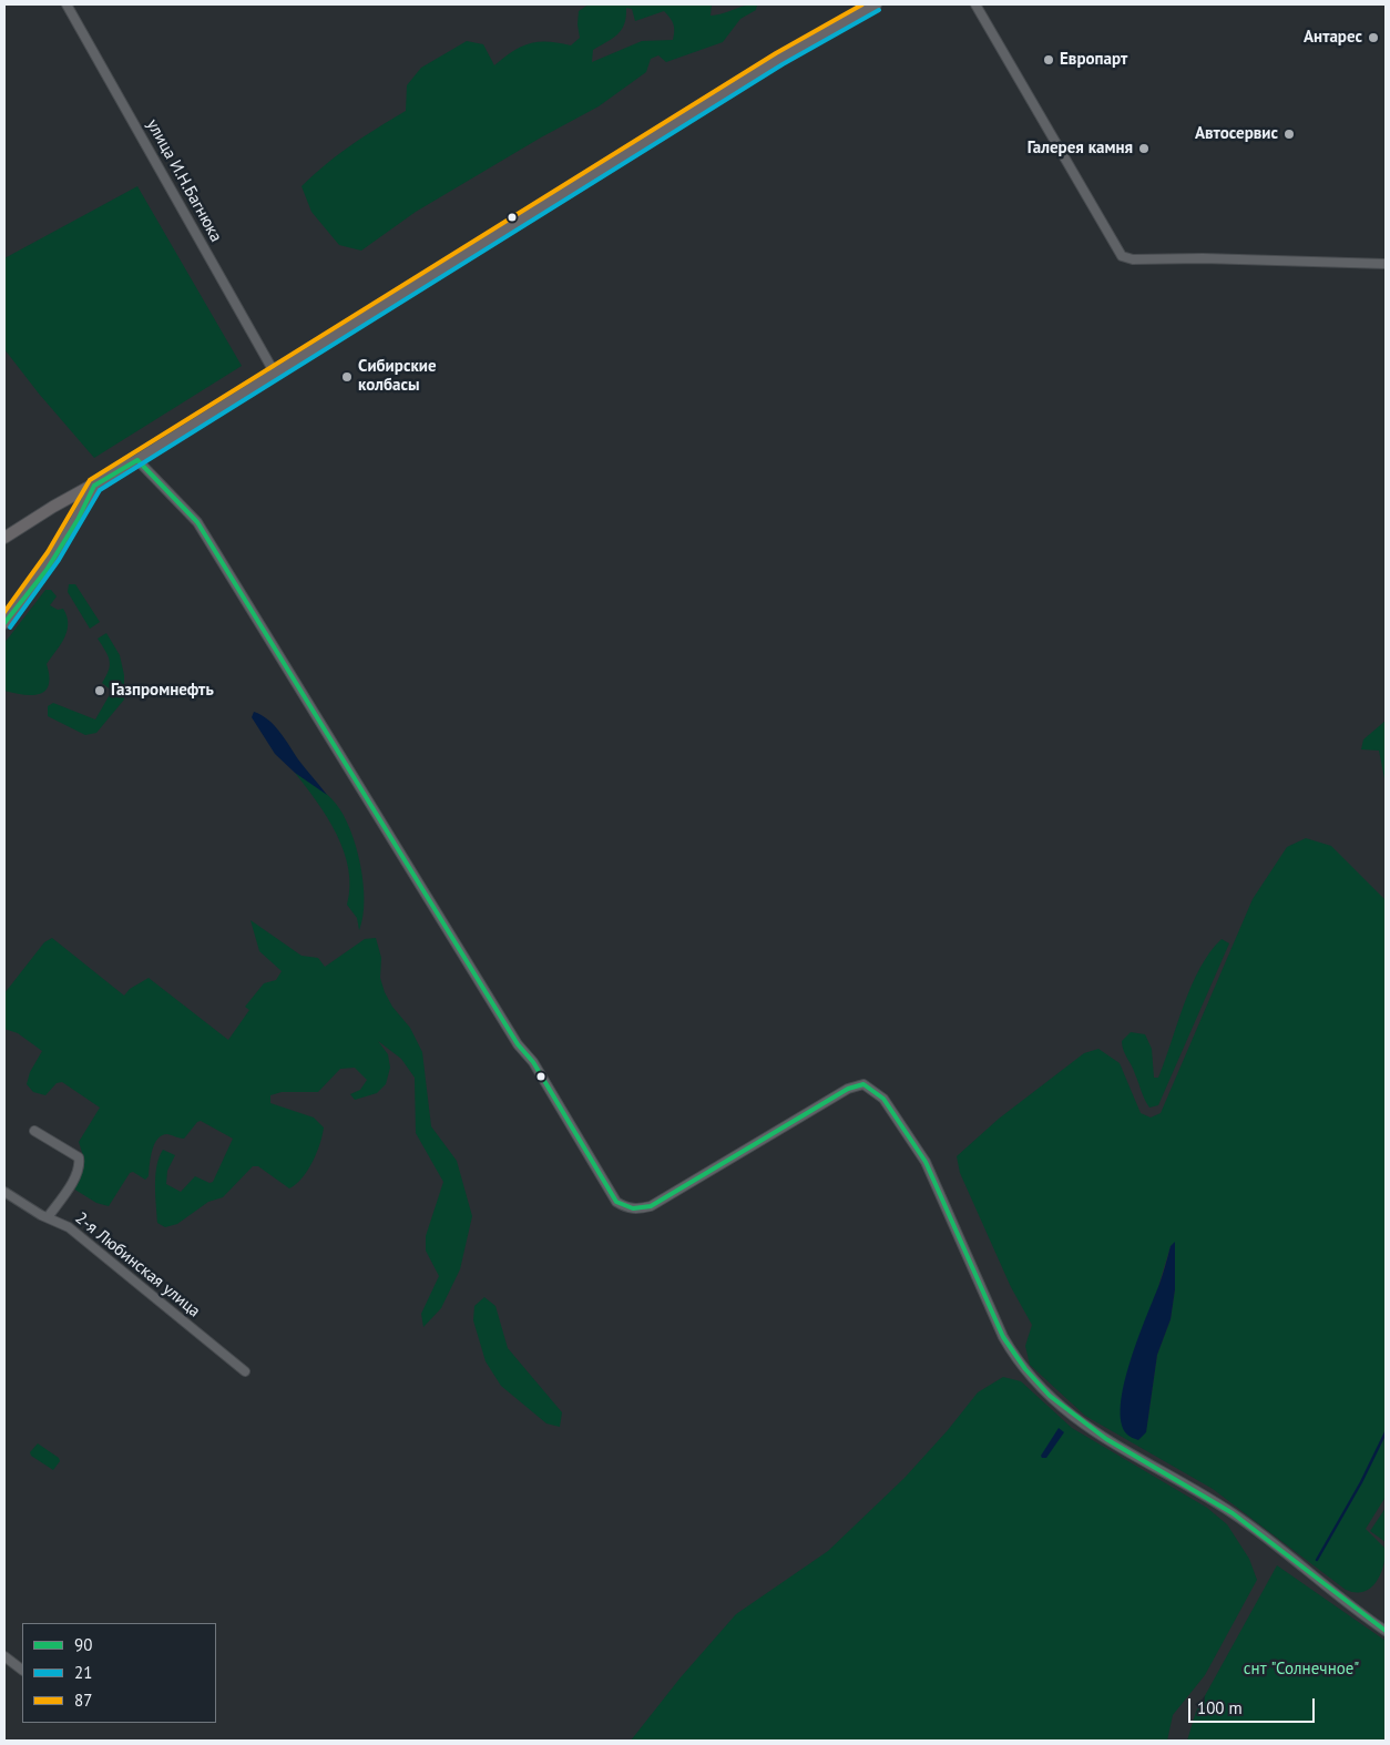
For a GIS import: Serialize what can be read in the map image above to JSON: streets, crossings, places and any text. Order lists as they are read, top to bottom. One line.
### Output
{"streets":{"street":["улица И.Н.Багнюка","2-я Любинская улица"]},"parks":["снт \"Солнечное\""],"places":["Антарес","Европарт","Автосервис","Галерея камня","Сибирские колбасы","Газпромнефть"],"lines":["transit line 87","transit line 21","transit line 90"],"legend":["90","21","87"],"scale_bar":"100 m"}
